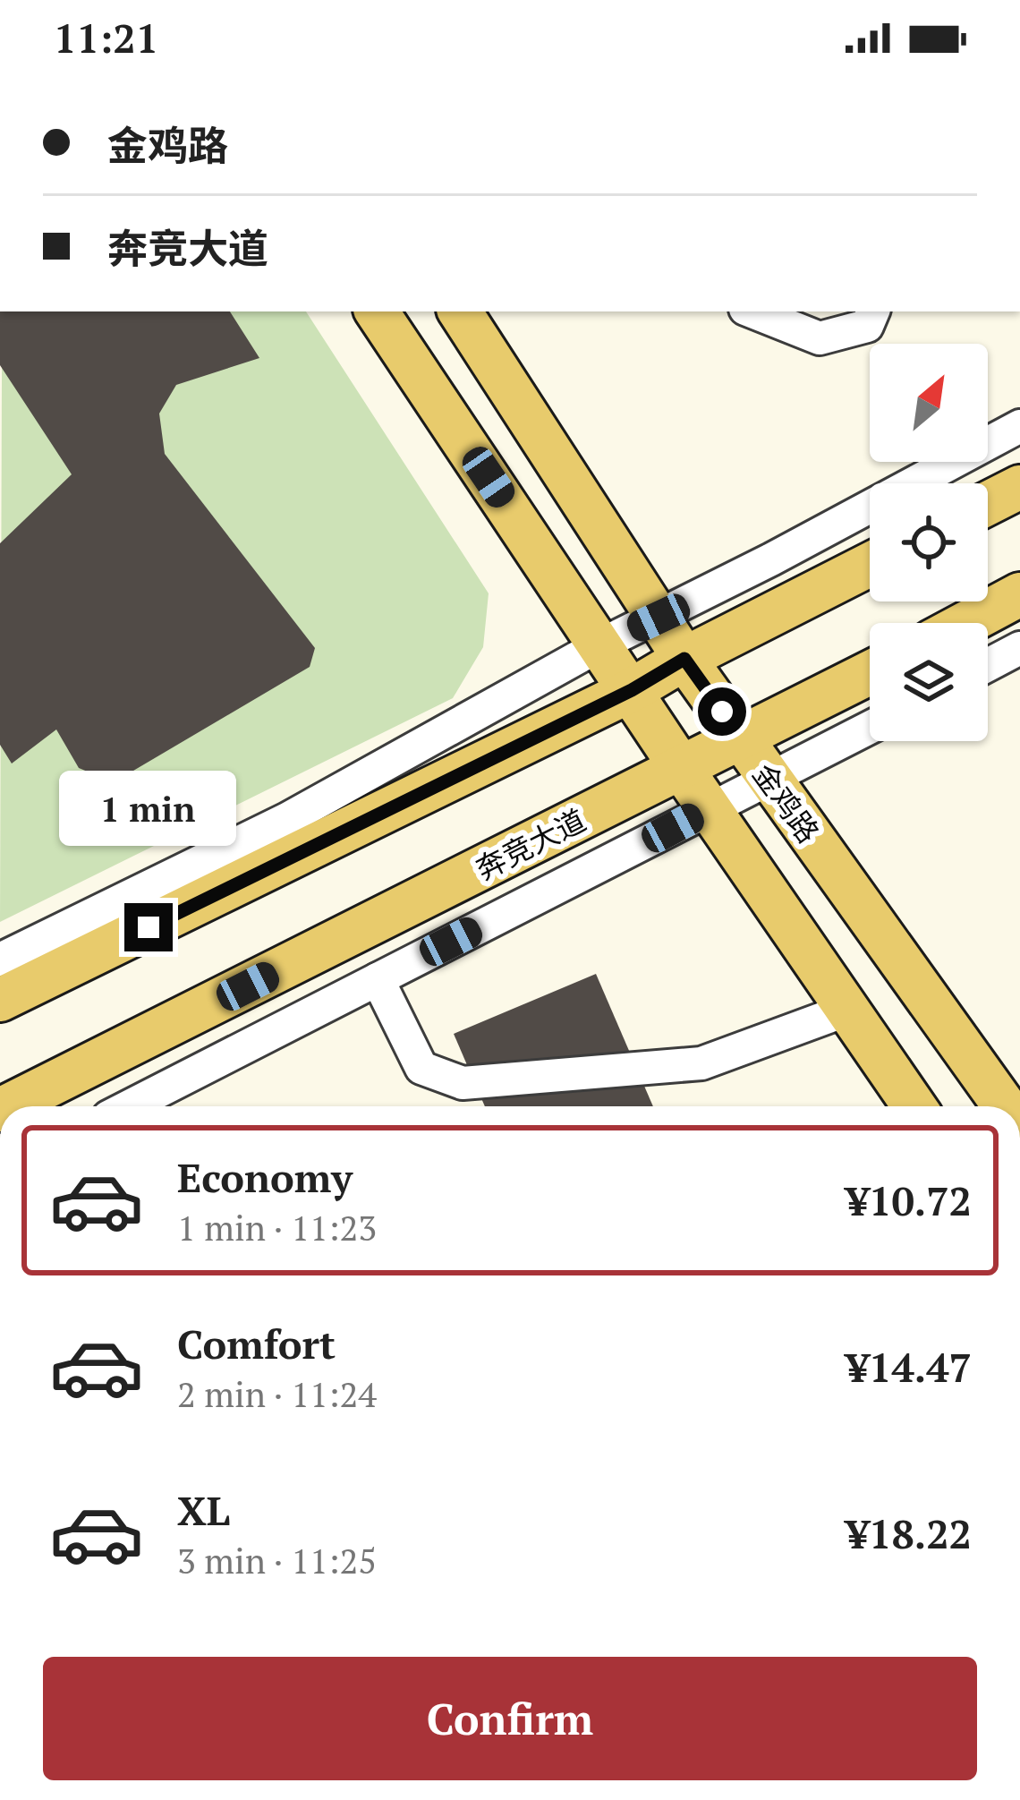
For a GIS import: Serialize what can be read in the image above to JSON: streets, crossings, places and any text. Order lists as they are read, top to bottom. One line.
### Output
{"streets":{"main road":["金鸡路","奔竞大道"]},"crossings":[["金鸡路","奔竞大道"]],"north":"top right","page":{"status":"11:21","banner":["金鸡路","奔竞大道"],"bubble":"1 min","list":[{"name":"Economy","note":"1 min · 11:23","value":"¥10.72"},{"name":"Comfort","note":"2 min · 11:24","value":"¥14.47"},{"name":"XL","note":"3 min · 11:25","value":"¥18.22"}],"buttons":"Confirm"}}
